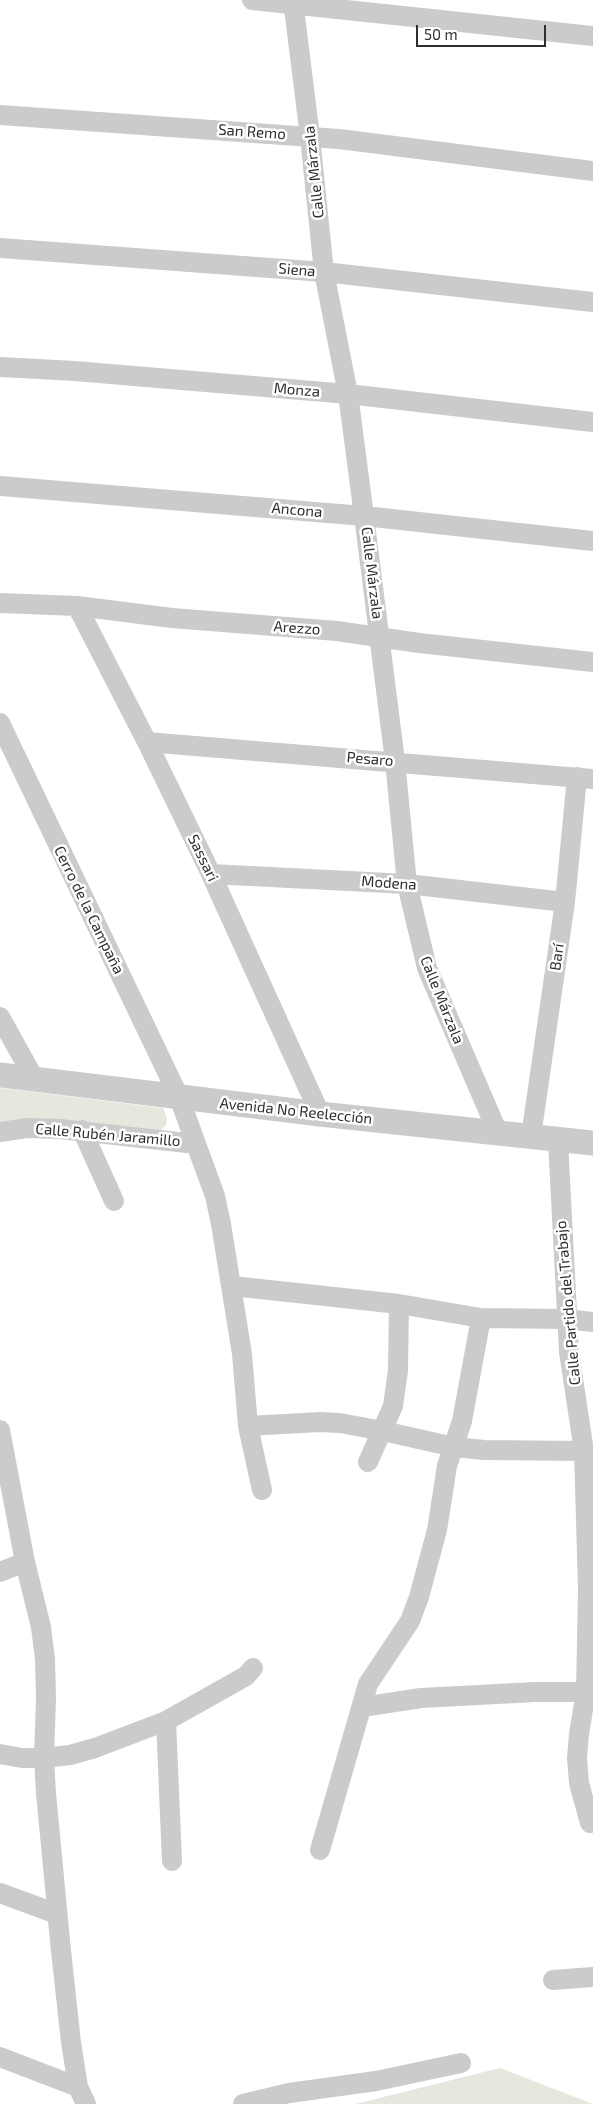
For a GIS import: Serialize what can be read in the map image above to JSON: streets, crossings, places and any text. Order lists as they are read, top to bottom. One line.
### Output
{"streets":{"street":["San Remo","Calle Márzala","Siena","Monza","Ancona","Arezzo","Pesaro","Sassari","Modena","Cerro de la Campaña","Barí","Avenida No Reelección","Calle Rubén Jaramillo","Calle Partido del Trabajo"]},"crossings":[["San Remo","Calle Márzala"],["Calle Márzala","Siena"],["Calle Márzala","Monza"],["Calle Márzala","Ancona"],["Calle Márzala","Arezzo"],["Calle Márzala","Pesaro"],["Calle Márzala","Modena"],["Calle Márzala","Avenida No Reelección"],["Arezzo","Sassari"],["Pesaro","Sassari"],["Pesaro","Barí"],["Sassari","Modena"],["Sassari","Avenida No Reelección"],["Modena","Barí"],["Cerro de la Campaña","Avenida No Reelección"],["Cerro de la Campaña","Calle Rubén Jaramillo"],["Barí","Avenida No Reelección"],["Avenida No Reelección","Calle Rubén Jaramillo"],["Avenida No Reelección","Calle Partido del Trabajo"]],"scale_bar":"50 m"}
